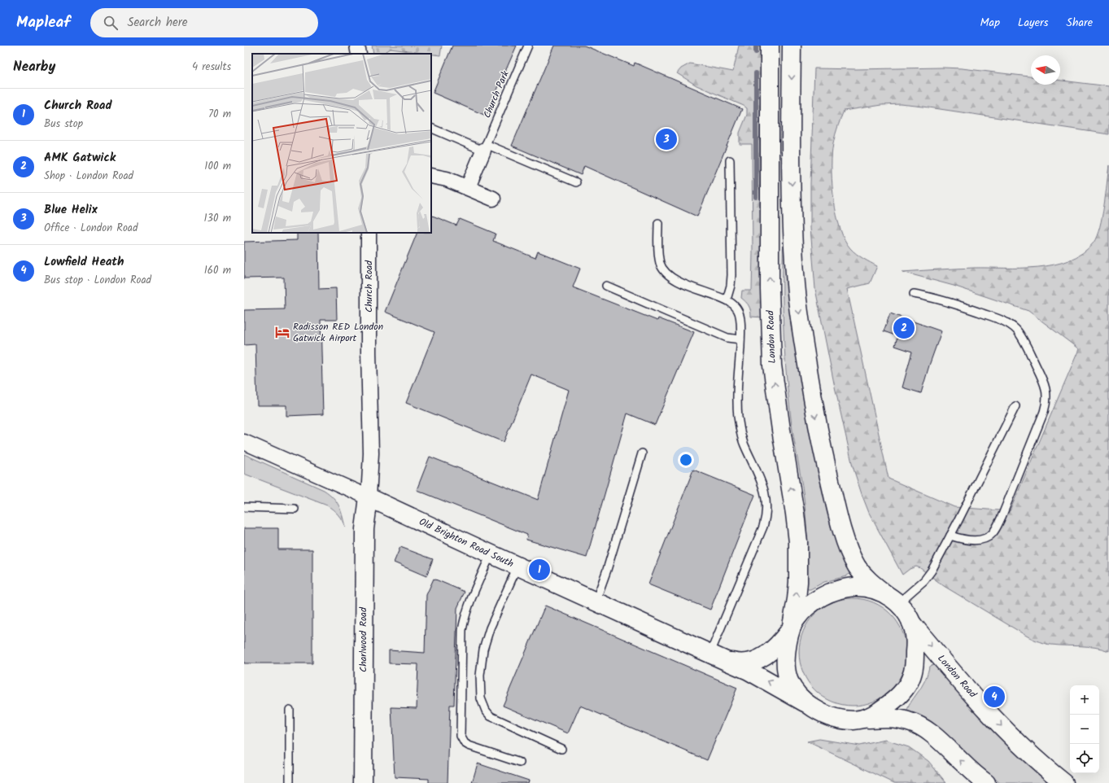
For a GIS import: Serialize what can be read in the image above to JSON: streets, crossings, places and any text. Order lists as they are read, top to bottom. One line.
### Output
{"streets":{"main road":["London Road","Old Brighton Road South","Charlwood Road"],"street":["Church Road"],"lane":["Church Park"]},"crossings":[["Church Road","Old Brighton Road South"],["Church Road","Charlwood Road"],["London Road","Old Brighton Road South"],["Old Brighton Road South","Charlwood Road"]],"places":{"hotel":["Radisson RED London Gatwick Airport"]},"north":"left","page":{"header":"Mapleaf","search":"Search here","nav":["Map","Layers","Share"],"heading":["Nearby","4 results"],"list":[{"mark":"1","name":"Church Road","note":"Bus stop","value":"70 m"},{"mark":"2","name":"AMK Gatwick","note":"Shop · London Road","value":"100 m"},{"mark":"3","name":"Blue Helix","note":"Office · London Road","value":"130 m"},{"mark":"4","name":"Lowfield Heath","note":"Bus stop · London Road","value":"160 m"}],"pins":["3","2","1","4"],"map_buttons":["+","−"]}}
